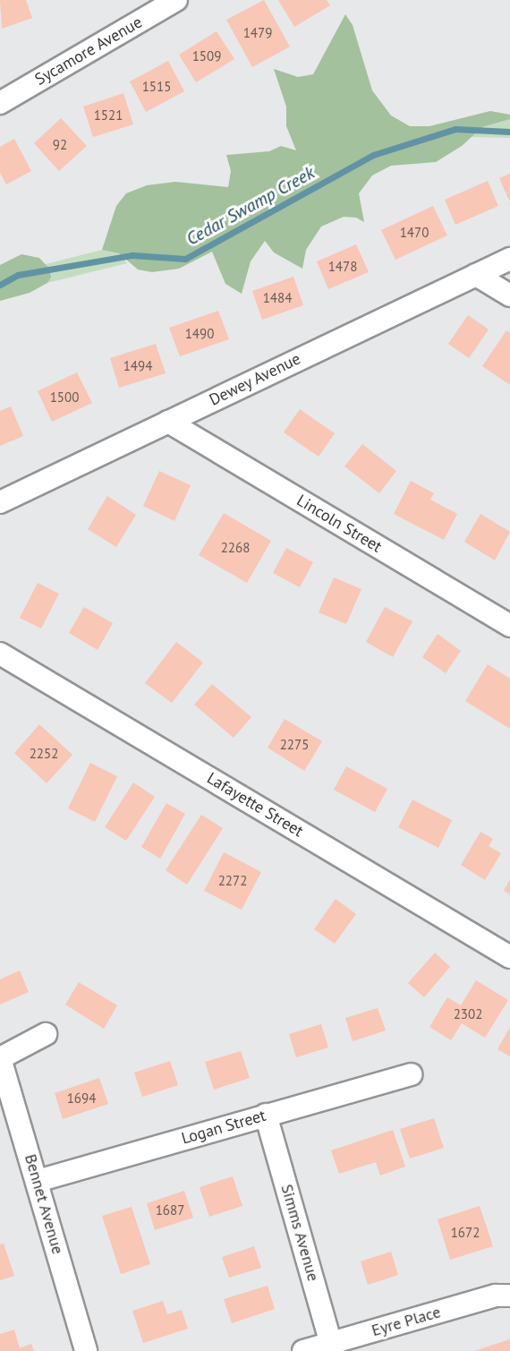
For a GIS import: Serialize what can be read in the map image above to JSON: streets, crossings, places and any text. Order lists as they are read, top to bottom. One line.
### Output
{"streets":{"street":["Sycamore Avenue","Dewey Avenue","Lincoln Street","Lafayette Street","Logan Street","Bennet Avenue","Simms Avenue","Eyre Place"]},"crossings":[["Dewey Avenue","Lincoln Street"],["Logan Street","Bennet Avenue"],["Logan Street","Simms Avenue"],["Simms Avenue","Eyre Place"]],"water":["Cedar Swamp Creek"],"house_numbers":["1479","1509","1515","1521","92","1470","1478","1484","1490","1494","1500","2268","2275","2252","2272","2302","1694","1687","1672"]}
